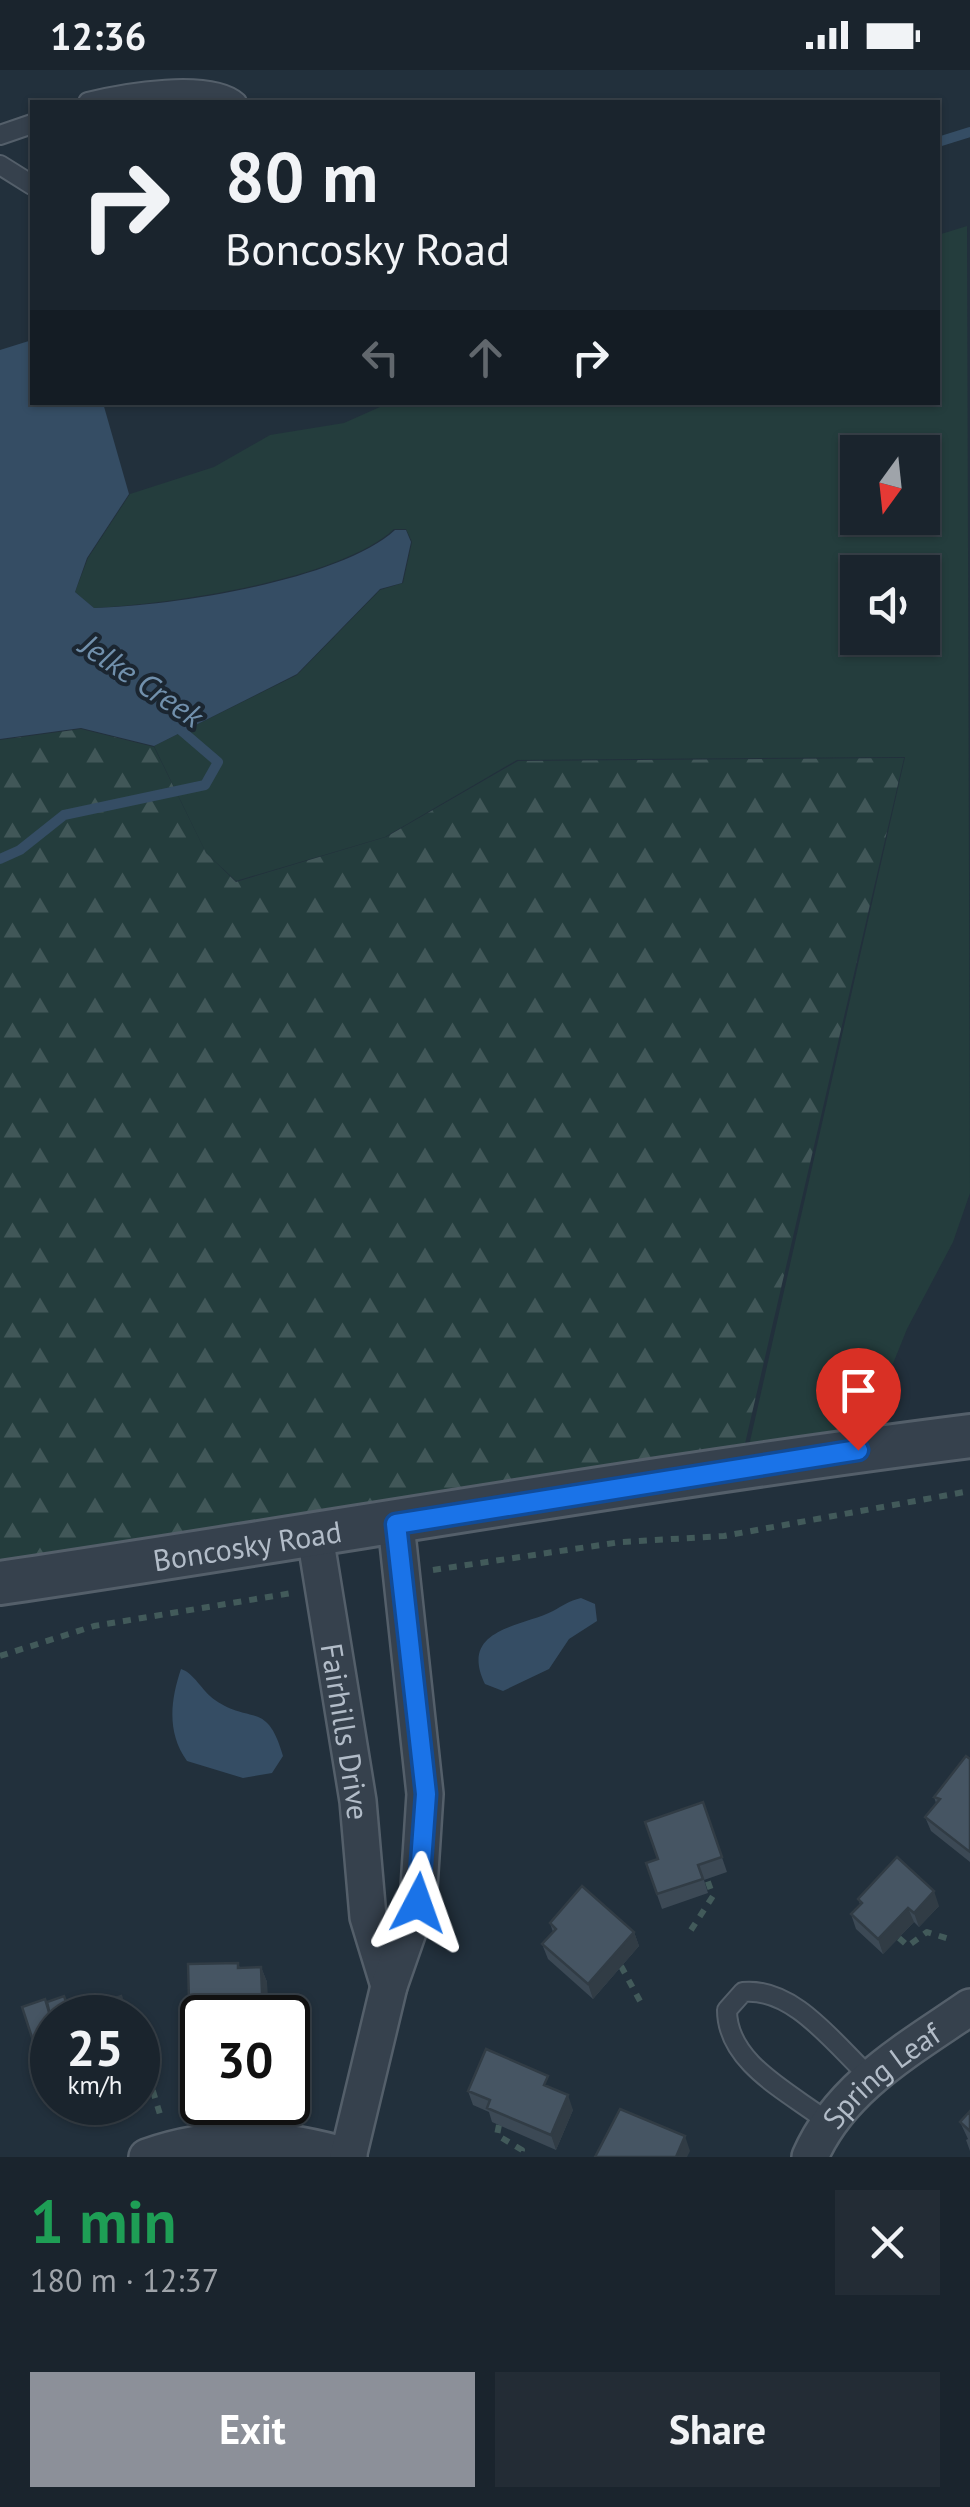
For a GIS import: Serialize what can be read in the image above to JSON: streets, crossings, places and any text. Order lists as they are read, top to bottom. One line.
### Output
{"streets":{"street":["Boncosky Road","Fairhills Drive","Spring Leaf"]},"crossings":[["Boncosky Road","Fairhills Drive"]],"water":["Jelke Creek"],"north":"bottom","page":{"status":"12:36","turn":["80 m","Boncosky Road"],"speed":"25 km/h","limit":"30","heading":["1 min","180 m · 12:37"],"buttons":["Exit","Share"]}}
